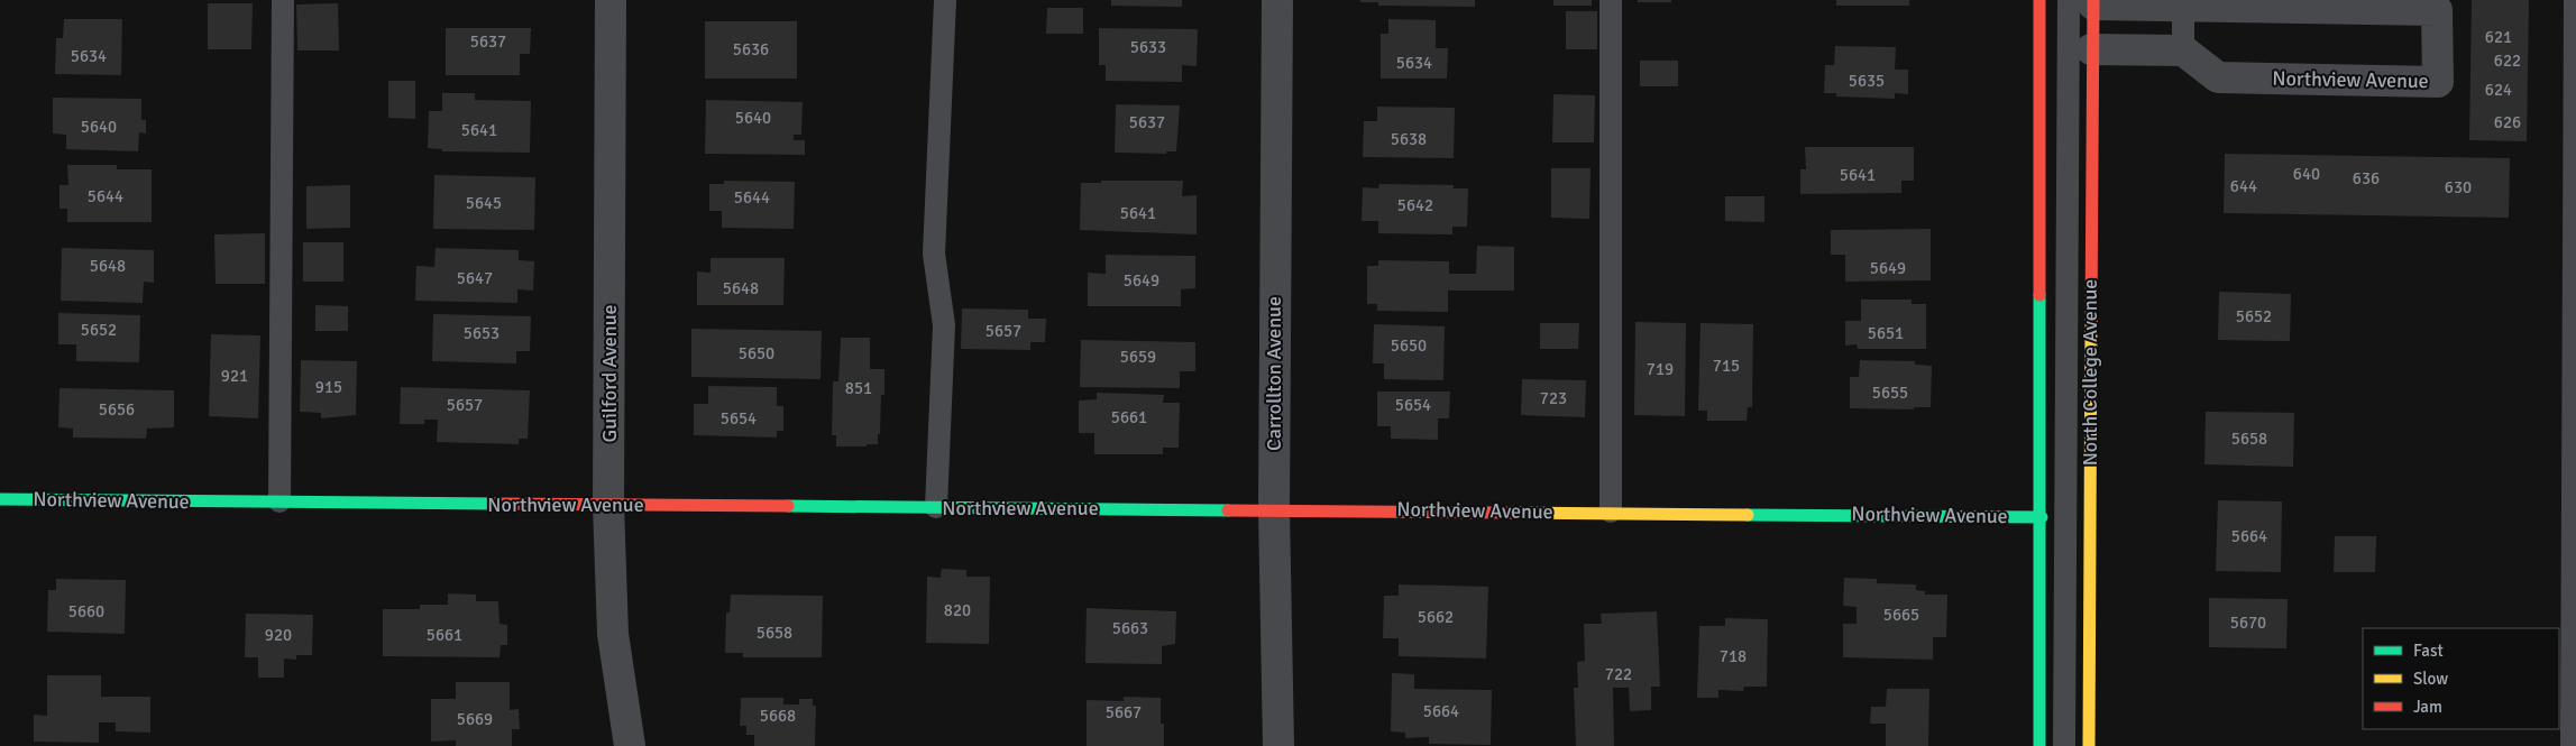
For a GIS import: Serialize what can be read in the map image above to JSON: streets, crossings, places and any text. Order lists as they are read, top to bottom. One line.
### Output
{"streets":{"street":["Northview Avenue","North College Avenue","Guilford Avenue","Carrollton Avenue"]},"crossings":[["Northview Avenue","North College Avenue"],["Northview Avenue","Guilford Avenue"],["Northview Avenue","Carrollton Avenue"]],"house_numbers":["621","5637","5633","5636","5634","622","5634","5635","624","5640","5637","626","5640","5641","5638","640","5641","636","644","630","5644","5644","5645","5642","5641","5648","5649","5647","5649","5648","5652","5652","5657","5653","5651","5650","5650","5659","715","719","921","915","851","5655","723","5657","5654","5656","5661","5654","5658","5664","820","5660","5665","5662","5670","5663","5658","920","5661","718","722","5664","5667","5668","5669"],"legend":["Fast","Slow","Jam"]}
